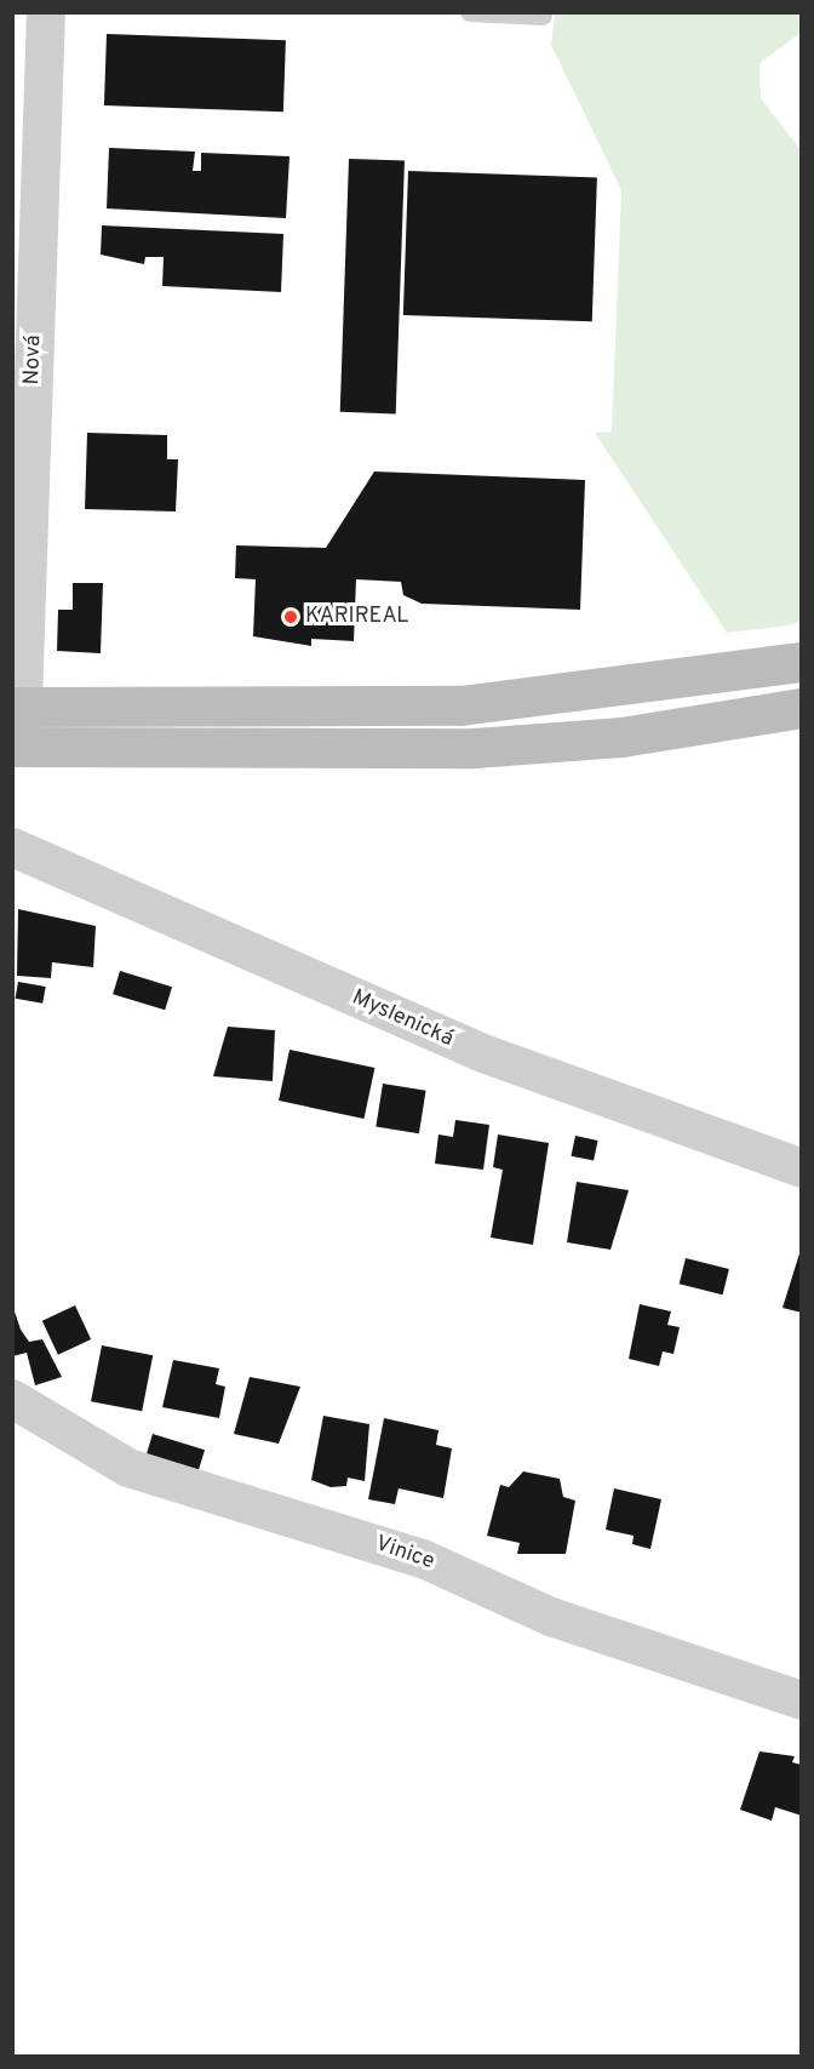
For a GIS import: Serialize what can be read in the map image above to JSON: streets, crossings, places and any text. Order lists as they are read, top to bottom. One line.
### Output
{"streets":{"street":["Nová","Myslenická","Vinice"]},"places":["KARIREAL"]}
